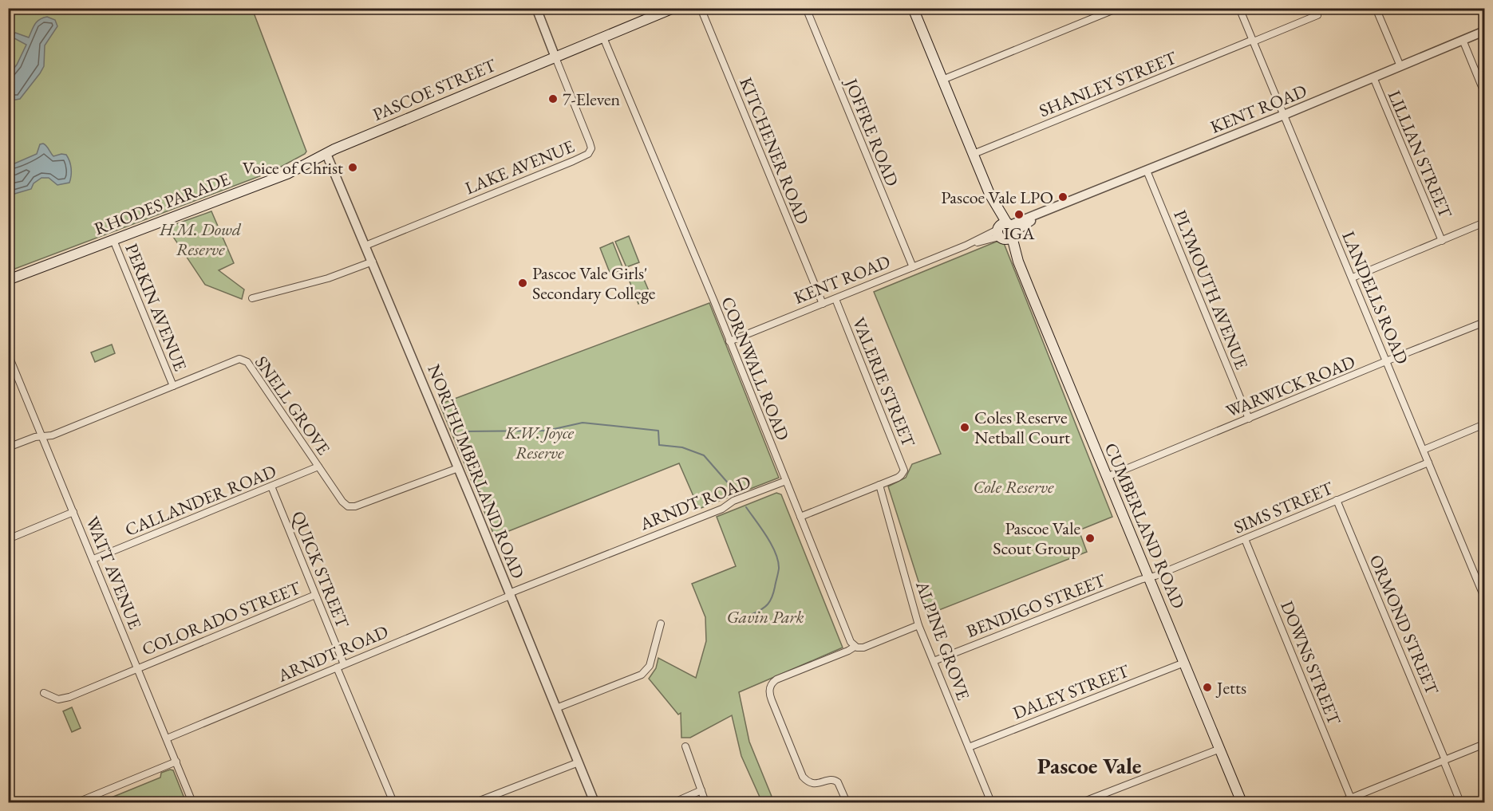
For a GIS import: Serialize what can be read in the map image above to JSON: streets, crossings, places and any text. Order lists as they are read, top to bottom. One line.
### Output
{"streets":{"main road":["PASCOE STREET","RHODES PARADE","CUMBERLAND ROAD"],"street":["SHANLEY STREET","KENT ROAD","JOFFRE ROAD","KITCHENER ROAD","LILLIAN STREET","LAKE AVENUE","PLYMOUTH AVENUE","LANDELLS ROAD","PERKIN AVENUE","CORNWALL ROAD","VALERIE STREET","WARWICK ROAD","SNELL GROVE","NORTHUMBERLAND ROAD","CALLANDER ROAD","ARNDT ROAD","SIMS STREET","QUICK STREET","WATT AVENUE","BENDIGO STREET","COLORADO STREET","ORMOND STREET","ALPINE GROVE","DOWNS STREET","DALEY STREET"]},"crossings":[["SHANLEY STREET","LANDELLS ROAD"],["SHANLEY STREET","CUMBERLAND ROAD"],["PASCOE STREET","LAKE AVENUE"],["PASCOE STREET","RHODES PARADE"],["PASCOE STREET","CORNWALL ROAD"],["PASCOE STREET","NORTHUMBERLAND ROAD"],["KENT ROAD","JOFFRE ROAD"],["KENT ROAD","KITCHENER ROAD"],["KENT ROAD","LILLIAN STREET"],["KENT ROAD","PLYMOUTH AVENUE"],["KENT ROAD","LANDELLS ROAD"],["KENT ROAD","CORNWALL ROAD"],["KENT ROAD","VALERIE STREET"],["KENT ROAD","CUMBERLAND ROAD"],["LAKE AVENUE","NORTHUMBERLAND ROAD"],["RHODES PARADE","PERKIN AVENUE"],["RHODES PARADE","NORTHUMBERLAND ROAD"],["PLYMOUTH AVENUE","WARWICK ROAD"],["LANDELLS ROAD","WARWICK ROAD"],["LANDELLS ROAD","SIMS STREET"],["PERKIN AVENUE","SNELL GROVE"],["CORNWALL ROAD","ARNDT ROAD"],["VALERIE STREET","ALPINE GROVE"],["WARWICK ROAD","CUMBERLAND ROAD"],["SNELL GROVE","NORTHUMBERLAND ROAD"],["SNELL GROVE","CALLANDER ROAD"],["SNELL GROVE","WATT AVENUE"],["NORTHUMBERLAND ROAD","ARNDT ROAD"],["CALLANDER ROAD","QUICK STREET"],["CALLANDER ROAD","WATT AVENUE"],["ARNDT ROAD","QUICK STREET"],["ARNDT ROAD","WATT AVENUE"],["SIMS STREET","CUMBERLAND ROAD"],["SIMS STREET","BENDIGO STREET"],["SIMS STREET","ORMOND STREET"],["SIMS STREET","DOWNS STREET"],["CUMBERLAND ROAD","BENDIGO STREET"],["CUMBERLAND ROAD","DALEY STREET"],["QUICK STREET","COLORADO STREET"],["WATT AVENUE","COLORADO STREET"],["BENDIGO STREET","ALPINE GROVE"],["ALPINE GROVE","DALEY STREET"]],"districts":["Pascoe Vale"],"parks":["H.M. Dowd Reserve","K.W. Joyce Reserve","Cole Reserve","Gavin Park"],"places":["7-Eleven","Voice of Christ","Pascoe Vale LPO","IGA","Pascoe Vale Girls' Secondary College","Coles Reserve Netball Court","Pascoe Vale Scout Group","Jetts"]}
